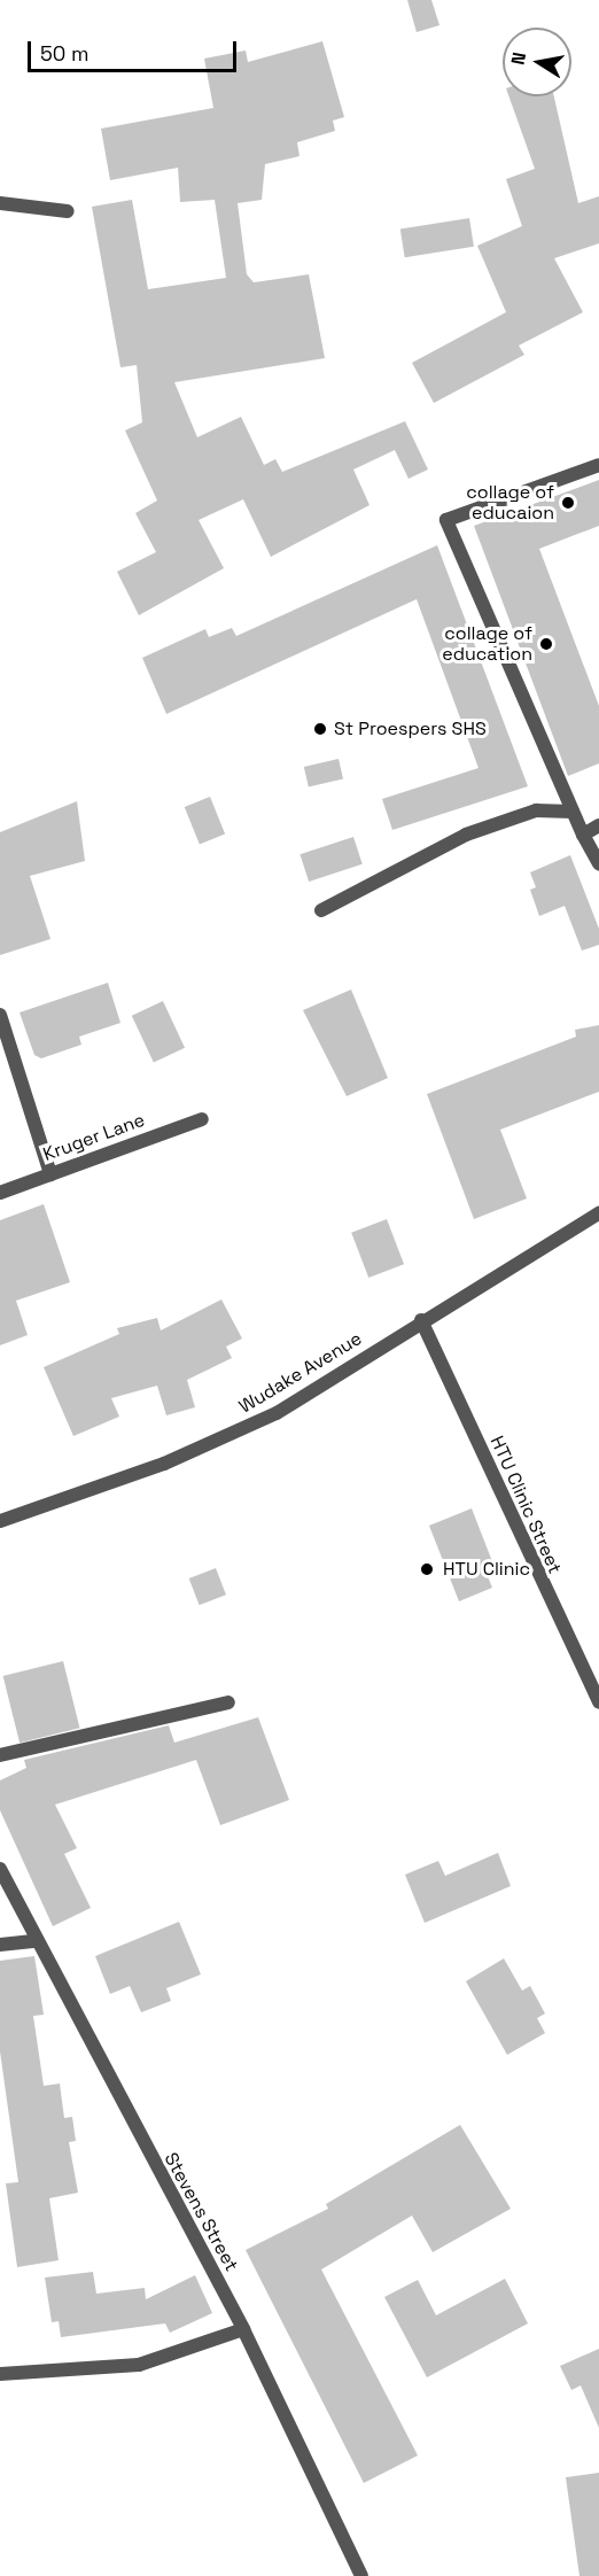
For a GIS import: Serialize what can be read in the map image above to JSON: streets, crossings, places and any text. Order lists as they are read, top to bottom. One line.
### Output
{"streets":{"street":["Kruger Lane","Wudake Avenue","HTU Clinic Street","Stevens Street"]},"crossings":[["Wudake Avenue","HTU Clinic Street"]],"places":["collage of educaion","collage of education","St Proespers SHS","HTU Clinic"],"scale_bar":"50 m","north":"left"}
